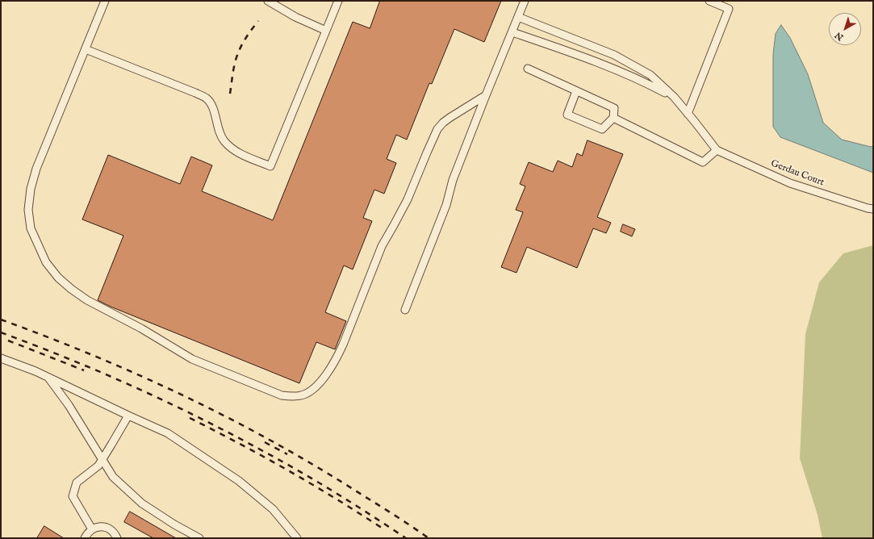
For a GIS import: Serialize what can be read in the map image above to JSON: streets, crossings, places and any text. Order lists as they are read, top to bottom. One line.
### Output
{"streets":{"lane":["Gerdau Court"]},"north":"bottom left"}
